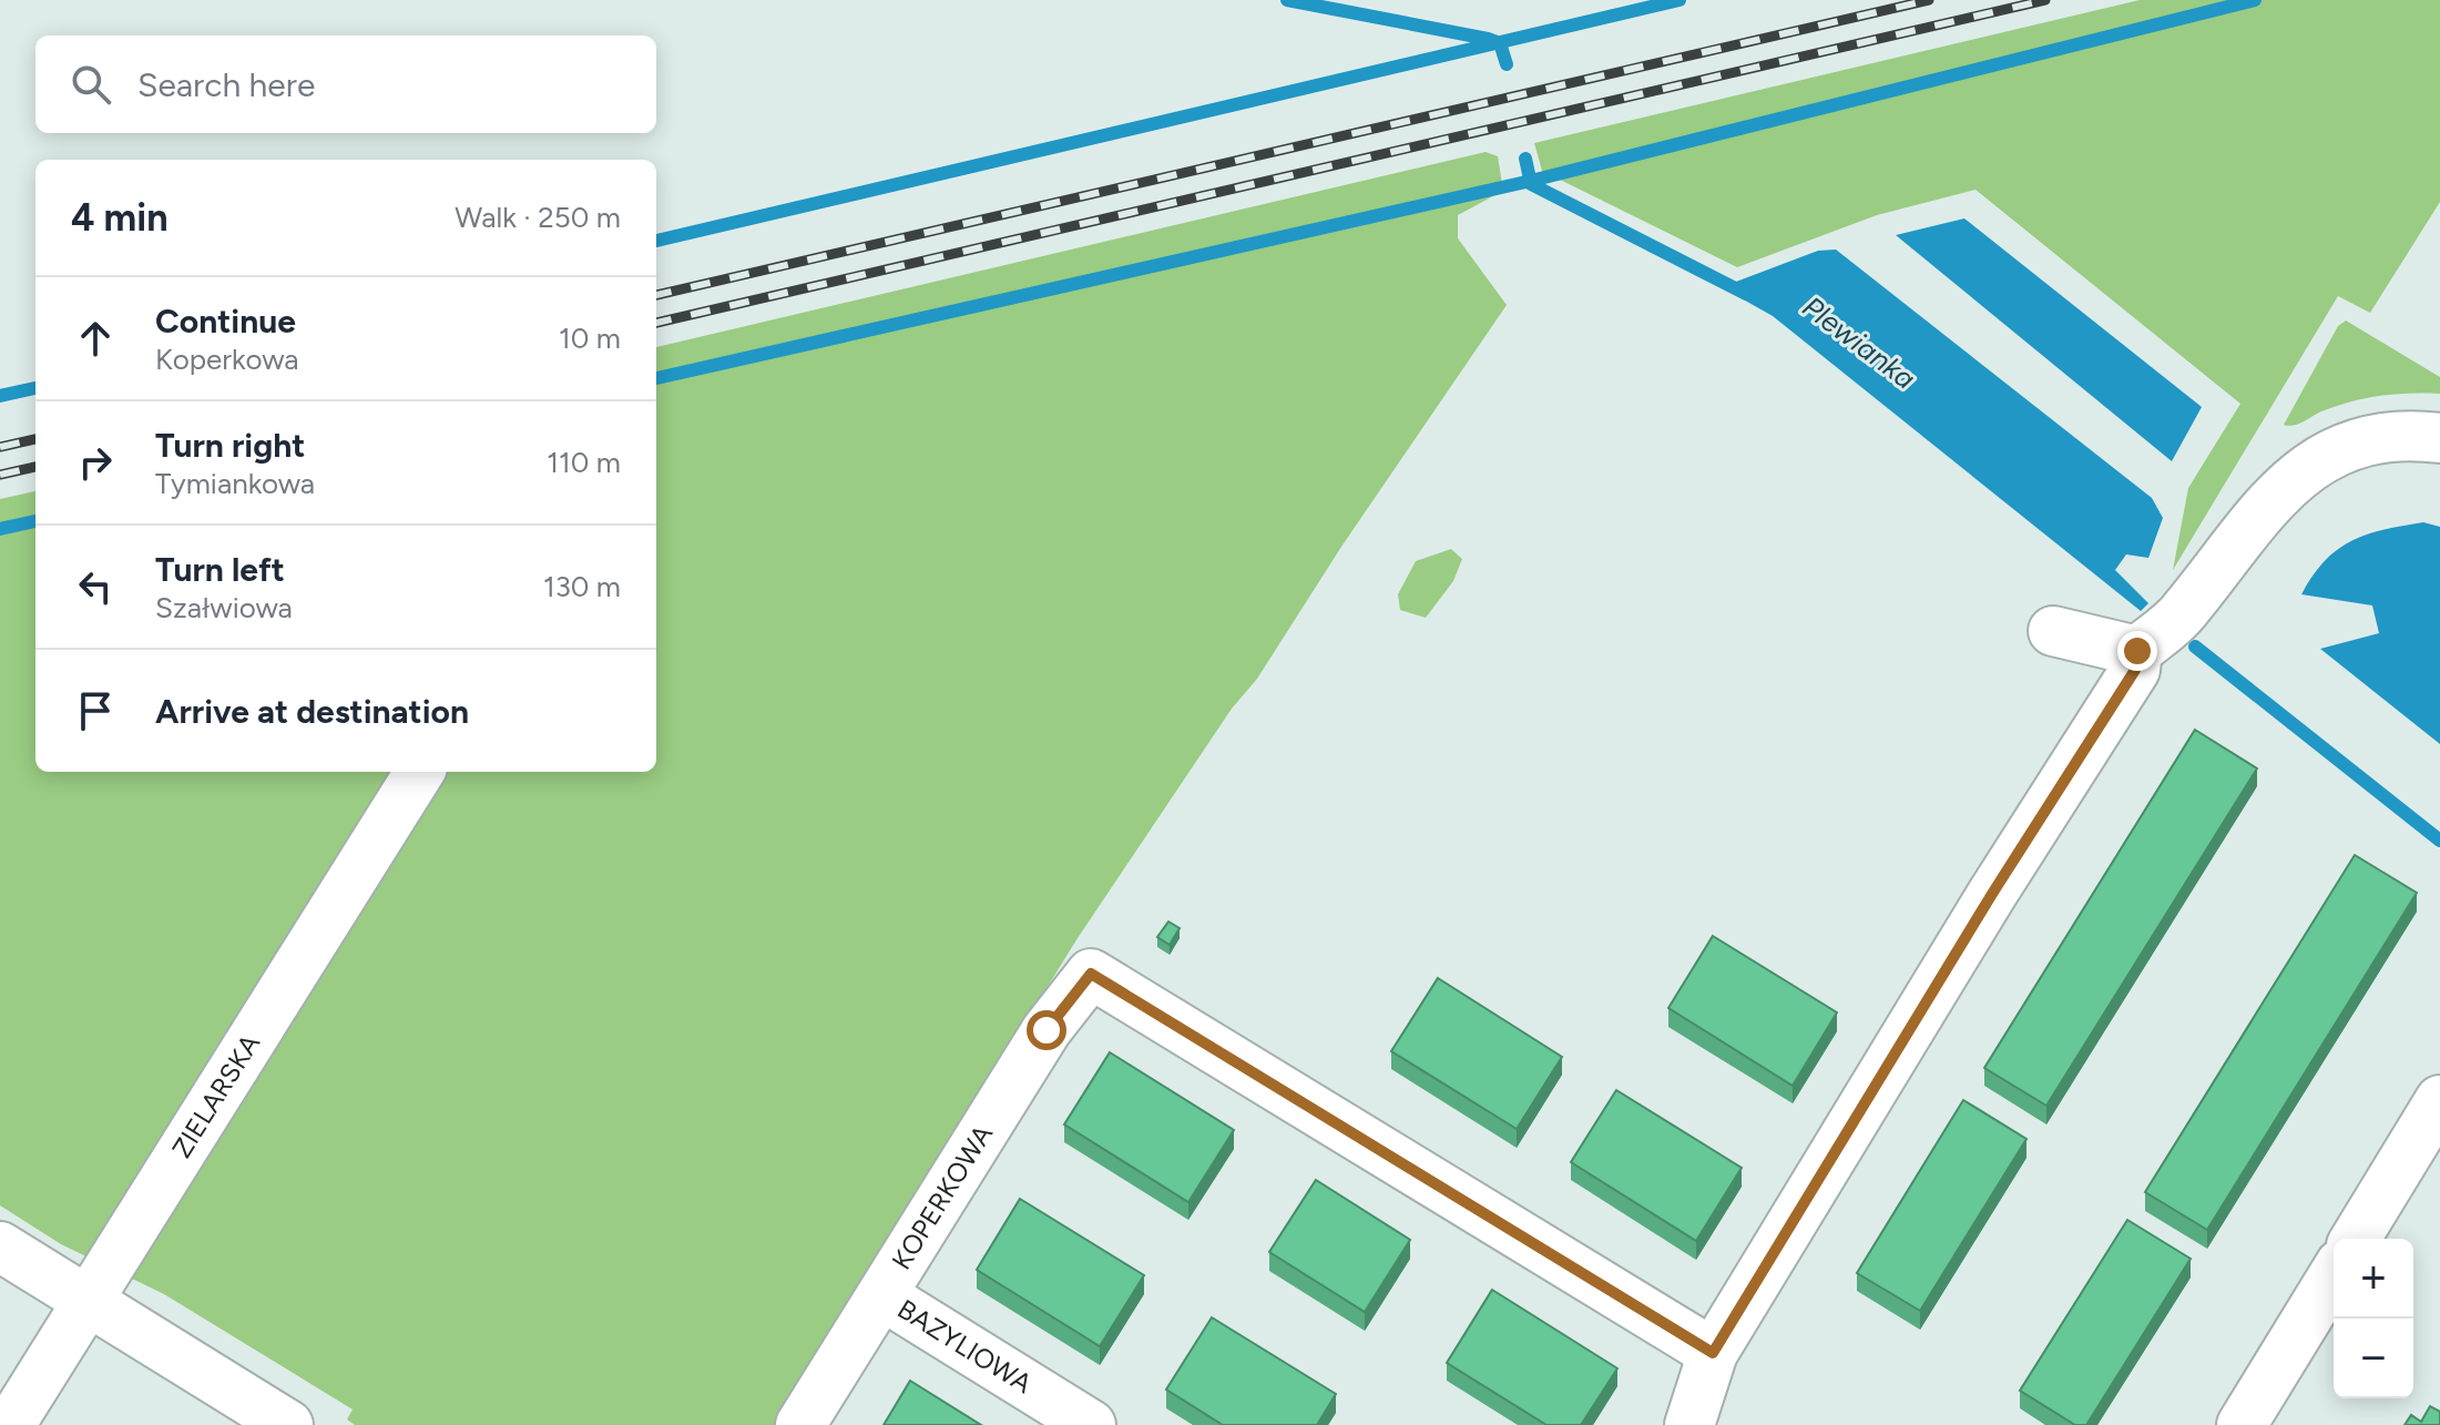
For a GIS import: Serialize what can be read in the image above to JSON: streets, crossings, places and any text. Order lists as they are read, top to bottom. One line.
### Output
{"streets":{"street":["ZIELARSKA","KOPERKOWA","BAZYLIOWA"]},"crossings":[["KOPERKOWA","BAZYLIOWA"]],"water":["Plewianka"],"page":{"search":"Search here","heading":["4 min","Walk · 250 m"],"list":[["Continue","Koperkowa","10 m"],["Turn right","Tymiankowa","110 m"],["Turn left","Szałwiowa","130 m"],"Arrive at destination"],"map_buttons":["+","−"]}}
